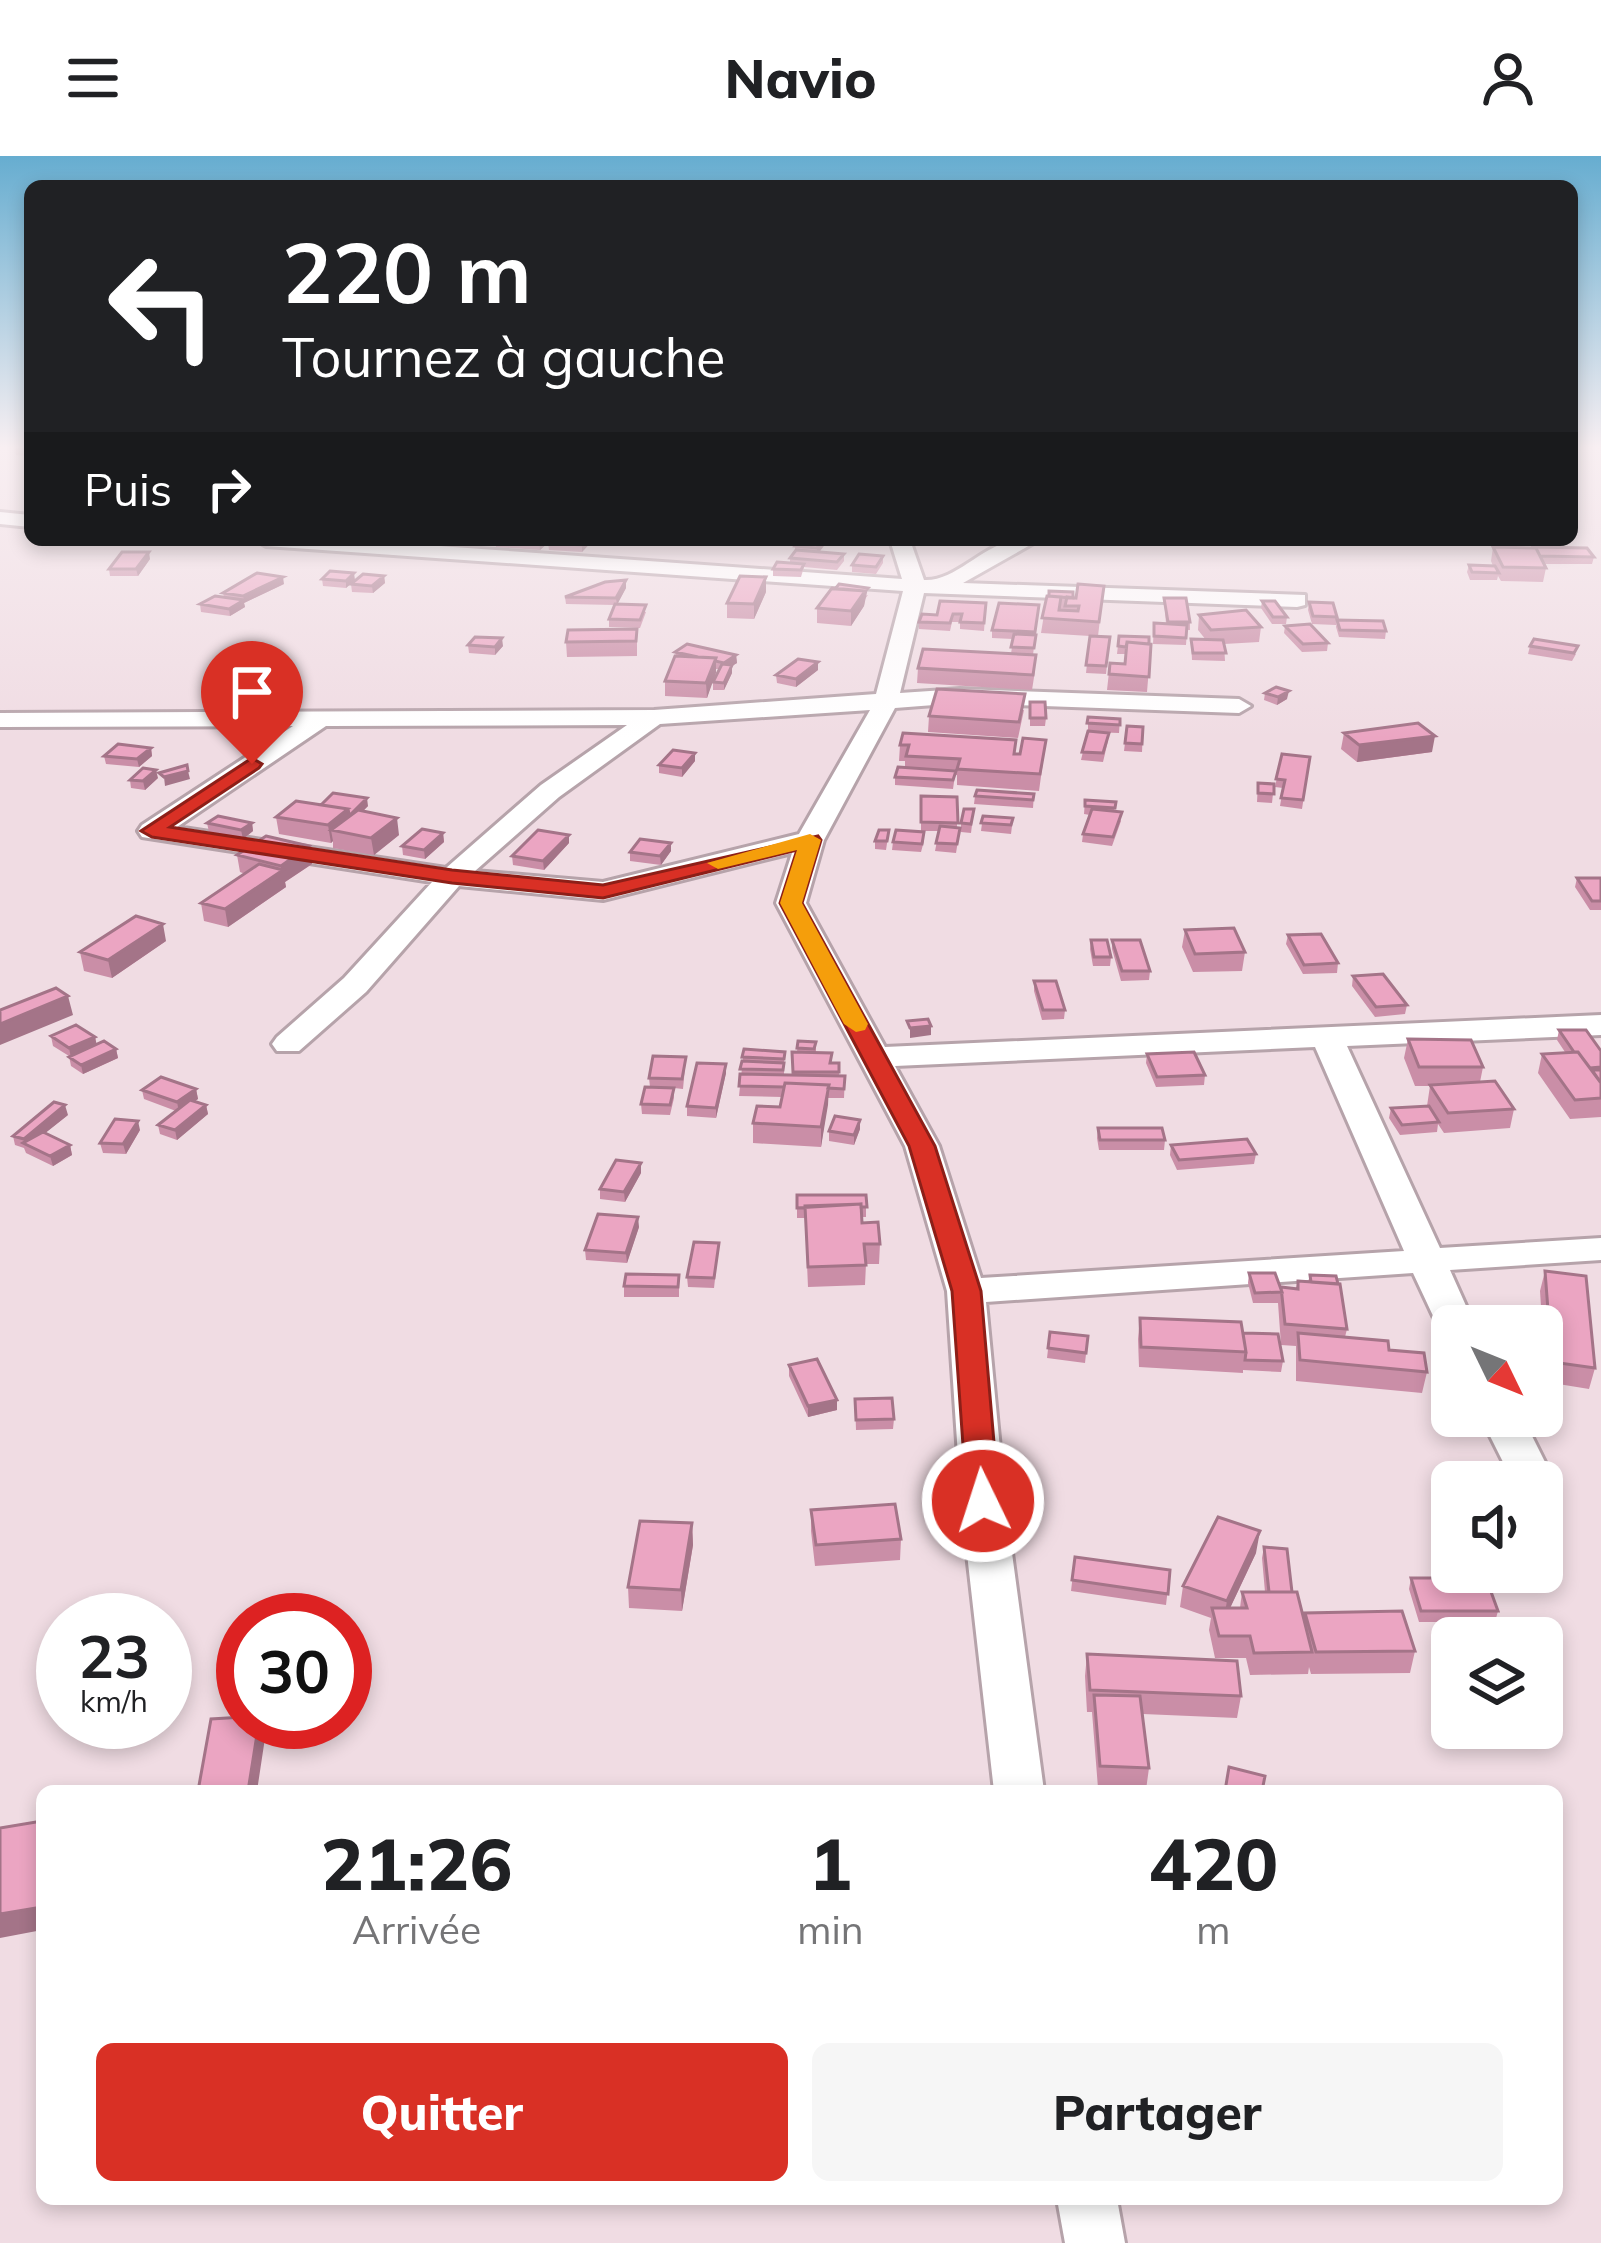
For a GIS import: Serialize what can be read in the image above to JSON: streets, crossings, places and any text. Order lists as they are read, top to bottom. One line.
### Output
{"north":"bottom right","page":{"header":"Navio","turn":["220 m","Tournez à gauche"],"then":"Puis","speed":"23 km/h","limit":"30","eta":["21:26","Arrivée","1","min","420","m"],"buttons":["Quitter","Partager"]}}
